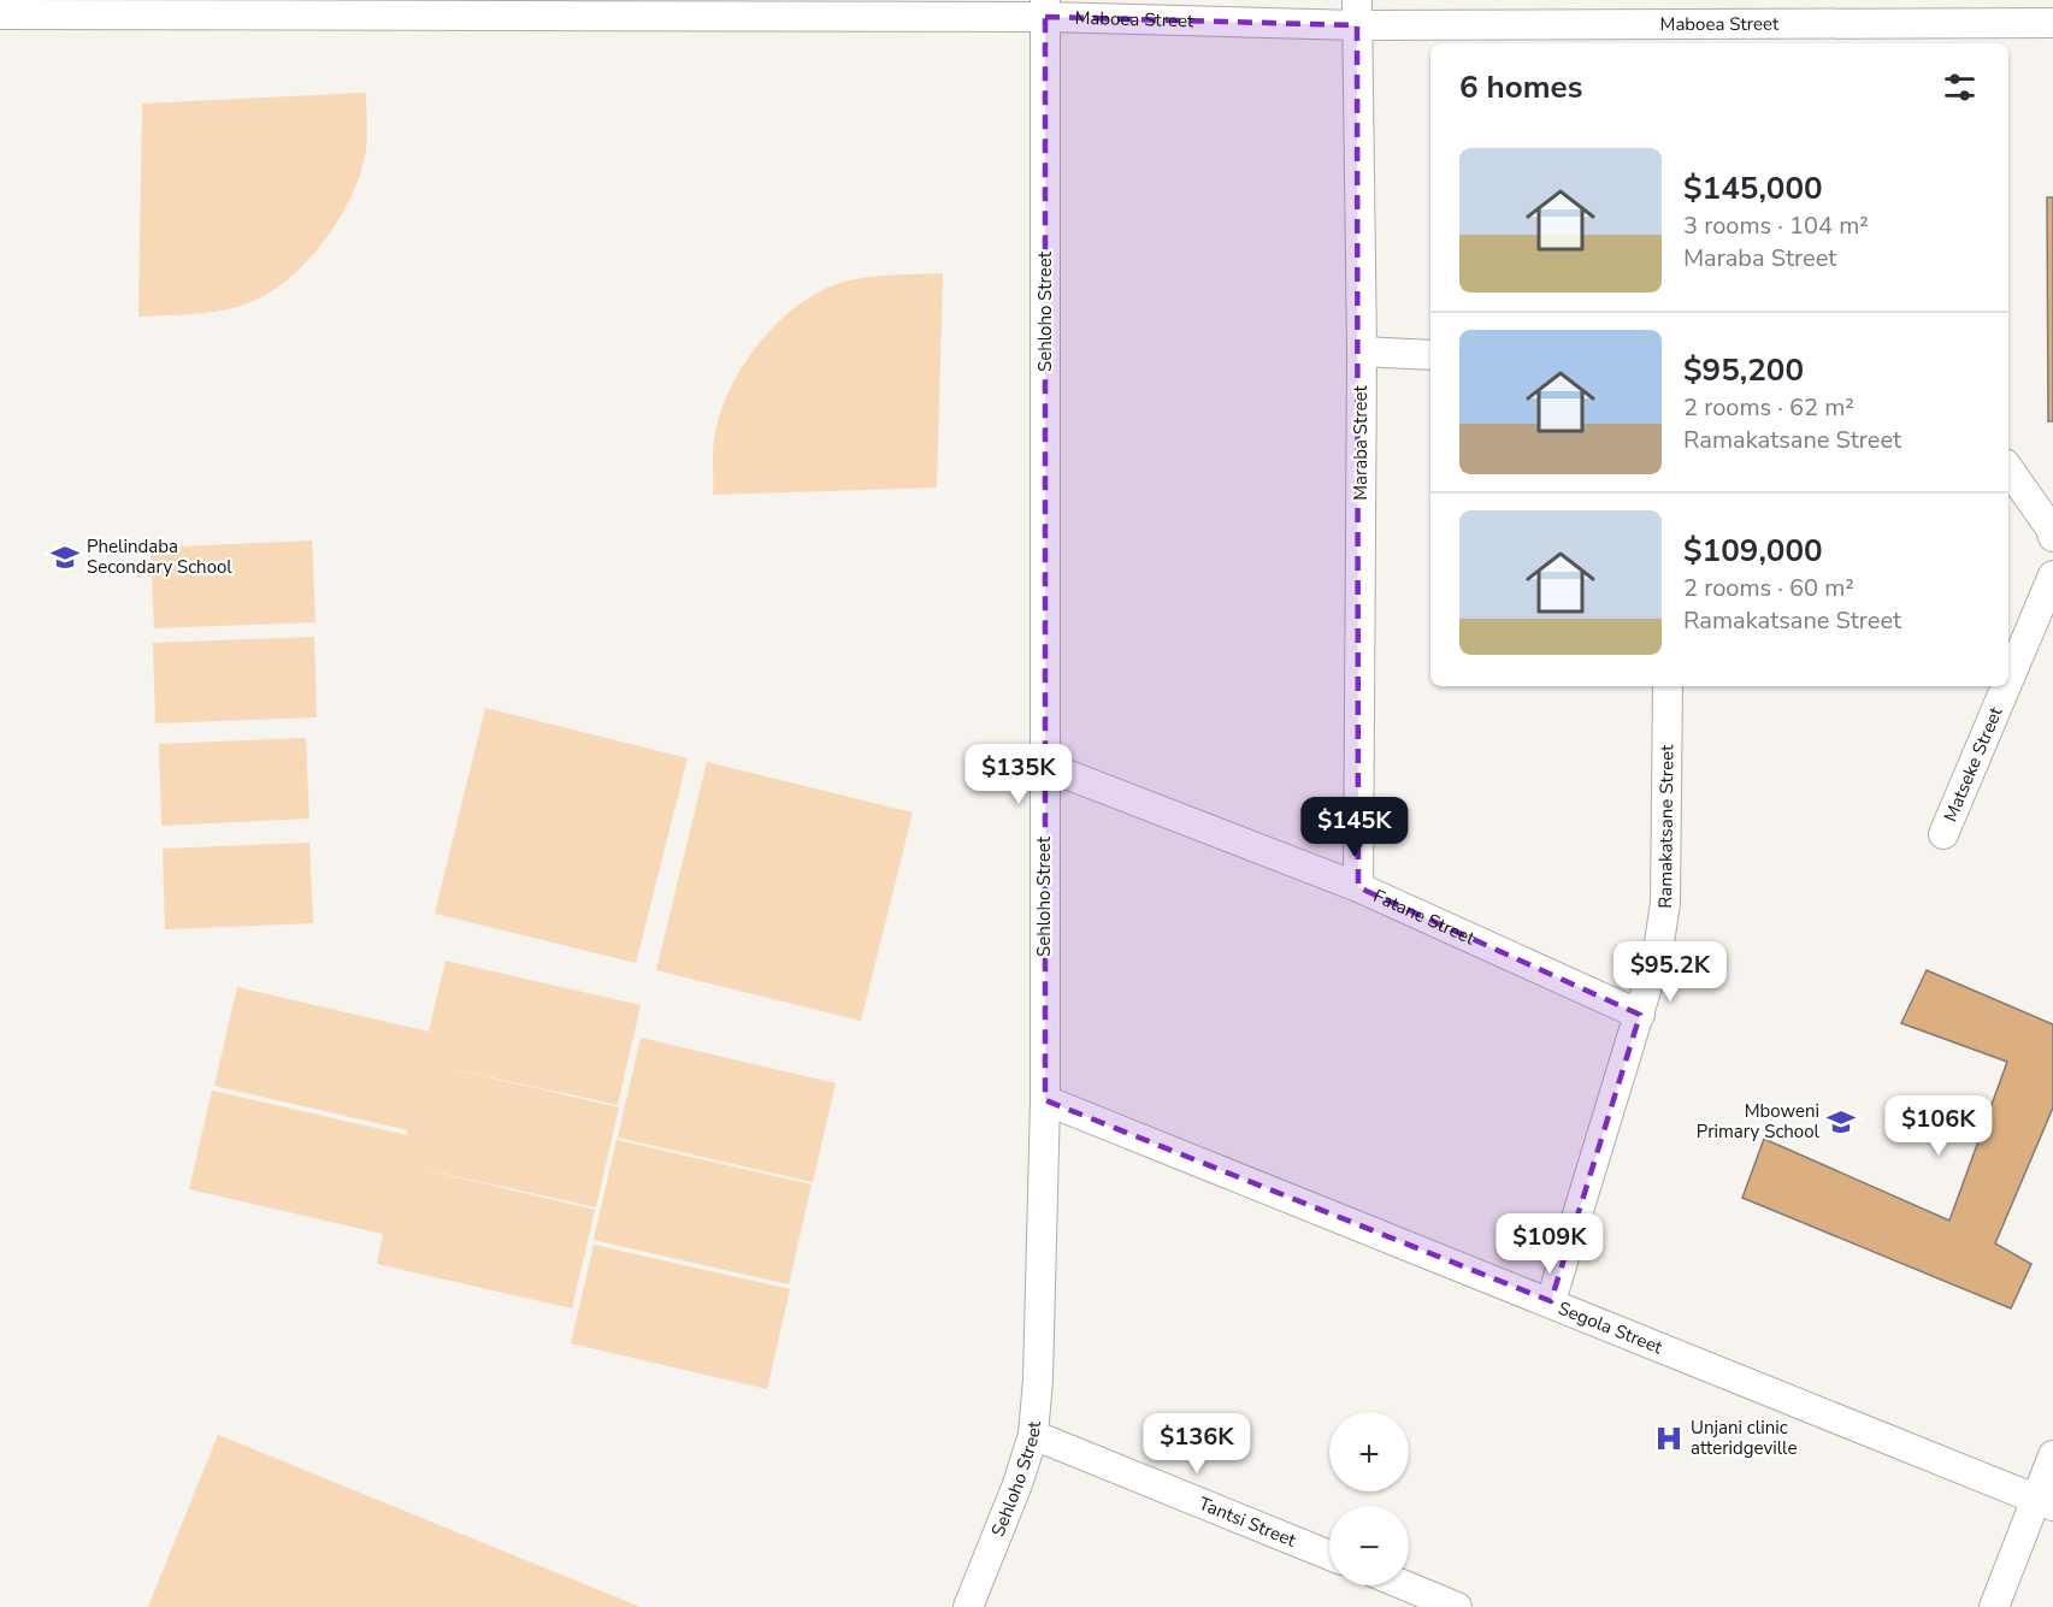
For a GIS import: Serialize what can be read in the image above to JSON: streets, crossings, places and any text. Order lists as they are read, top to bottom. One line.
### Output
{"streets":{"street":["Maboea Street","Sehloho Street","Maraba Street","Matseke Street","Ramakatsane Street","Fatane Street","Segola Street","Tantsi Street"]},"crossings":[["Maboea Street","Sehloho Street"],["Maboea Street","Maraba Street"],["Sehloho Street","Fatane Street"],["Sehloho Street","Segola Street"],["Sehloho Street","Tantsi Street"],["Maraba Street","Fatane Street"],["Ramakatsane Street","Fatane Street"],["Ramakatsane Street","Segola Street"]],"places":{"school or university":["Phelindaba Secondary School","Mboweni Primary School"],"hospital":["Unjani clinic atteridgeville"]},"page":{"heading":"6 homes","list":[{"name":"$145,000","note":"3 rooms · 104 m² · Maraba Street"},{"name":"$95,200","note":"2 rooms · 62 m² · Ramakatsane Street"},{"name":"$109,000","note":"2 rooms · 60 m² · Ramakatsane Street"}],"price":["$135K","$145K","$95.2K","$106K","$109K","$136K"],"map_buttons":["+","−"]}}
